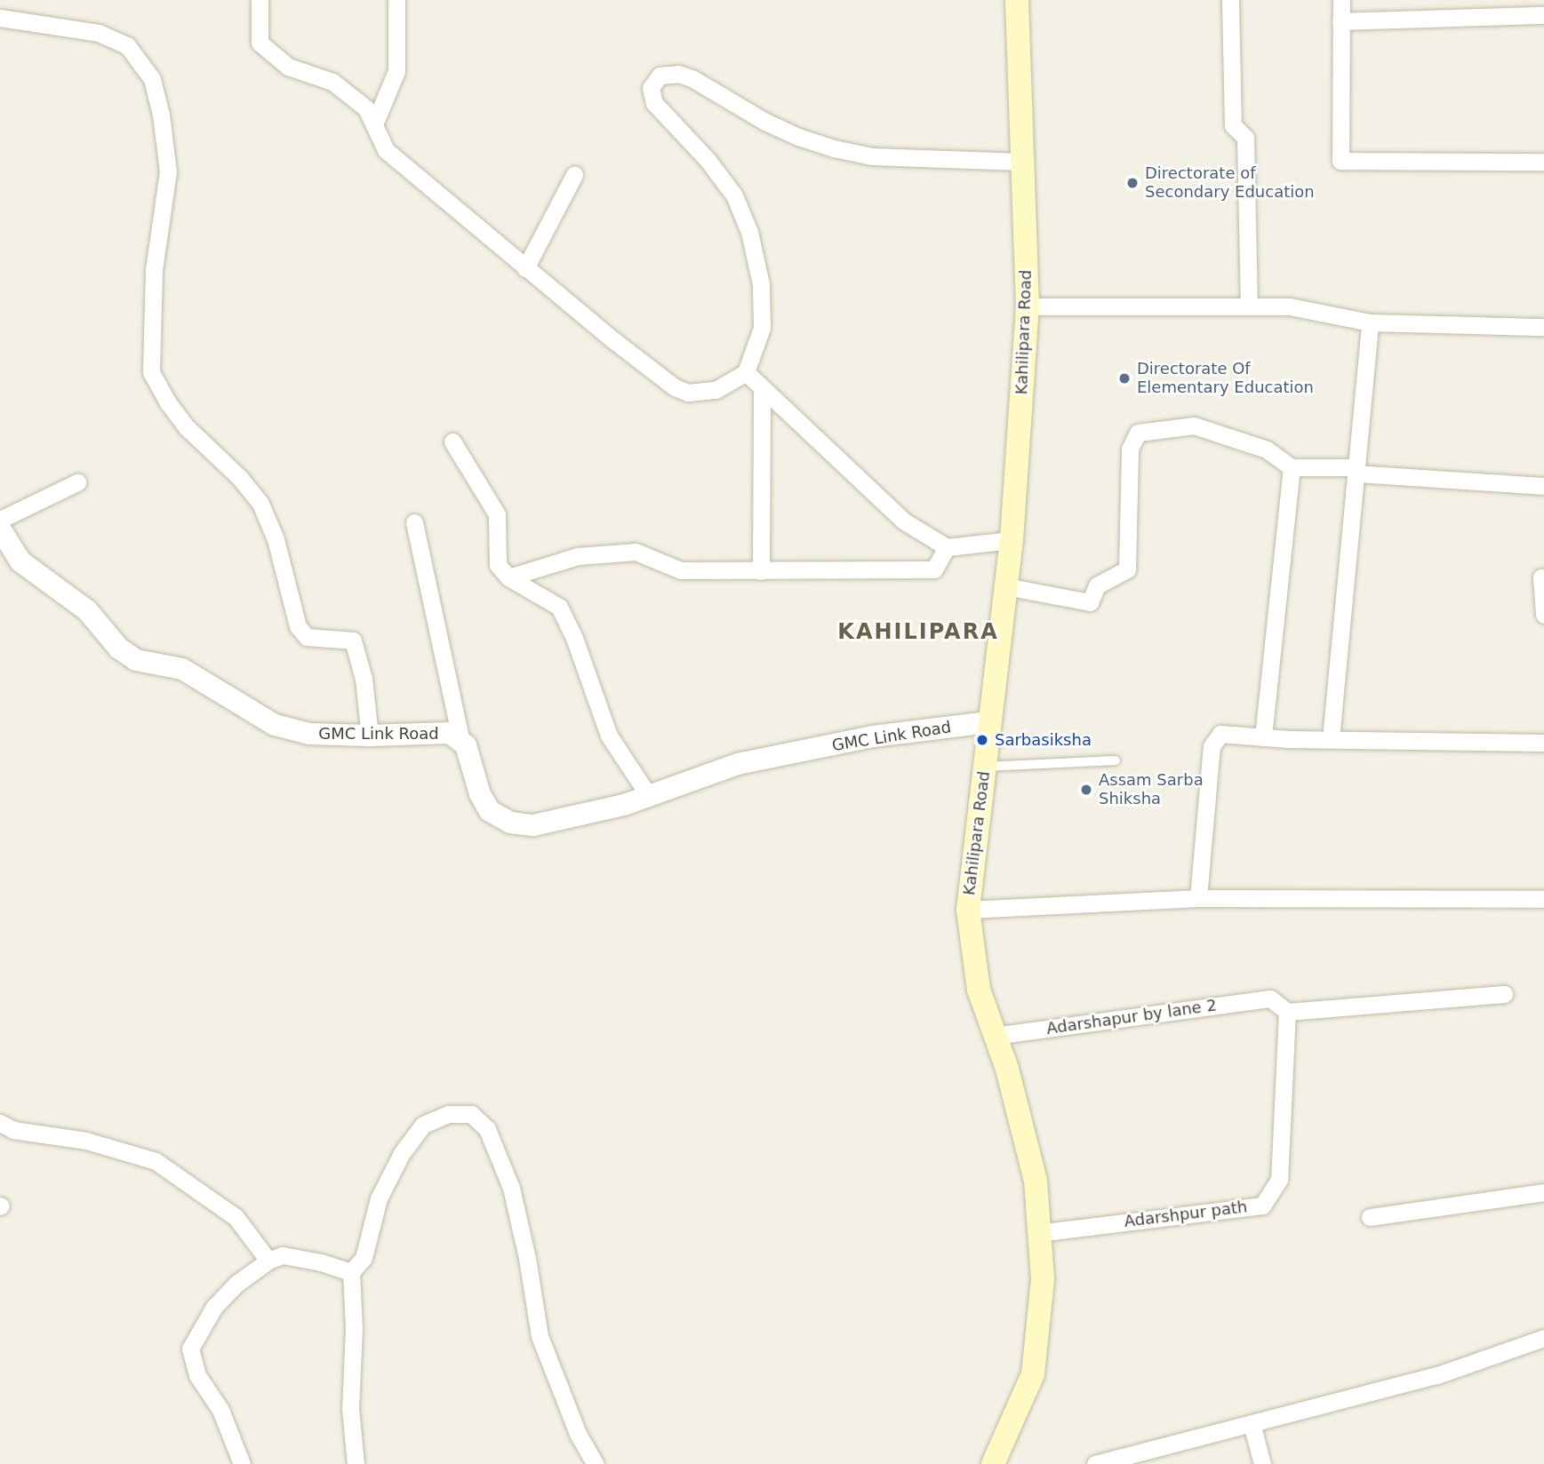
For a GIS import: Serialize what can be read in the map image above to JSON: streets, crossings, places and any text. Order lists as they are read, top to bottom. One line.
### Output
{"streets":{"main road":["Kahilipara Road"],"street":["GMC Link Road","Adarshapur by lane 2","Adarshpur path"]},"crossings":[["Kahilipara Road","GMC Link Road"],["Kahilipara Road","Adarshapur by lane 2"],["Kahilipara Road","Adarshpur path"],["Adarshapur by lane 2","Adarshpur path"]],"districts":["KAHILIPARA"],"places":["Directorate of Secondary Education","Directorate Of Elementary Education","Sarbasiksha","Assam Sarba Shiksha"]}
